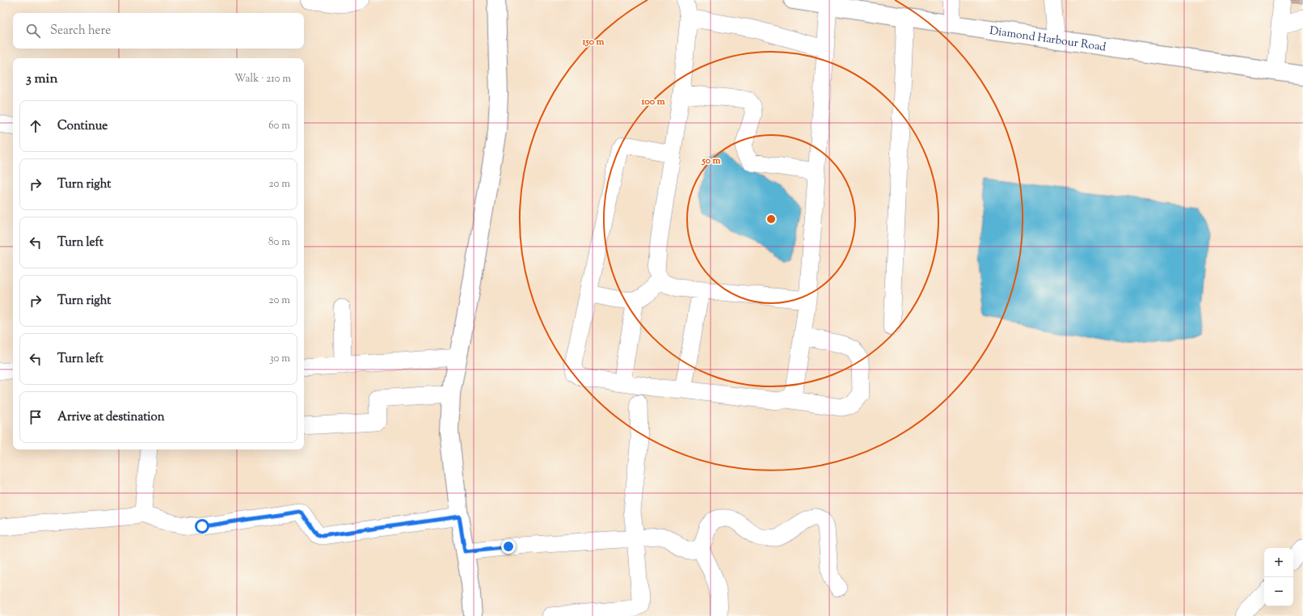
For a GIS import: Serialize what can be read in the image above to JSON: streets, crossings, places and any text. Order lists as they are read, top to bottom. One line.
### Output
{"streets":{"main road":["Diamond Harbour Road"]},"page":{"search":"Search here","heading":["3 min","Walk · 210 m"],"list":[["Continue","60 m"],["Turn right","20 m"],["Turn left","80 m"],["Turn right","20 m"],["Turn left","30 m"],"Arrive at destination"],"map_buttons":["+","−"]},"rings":["150 m","100 m","50 m"]}
